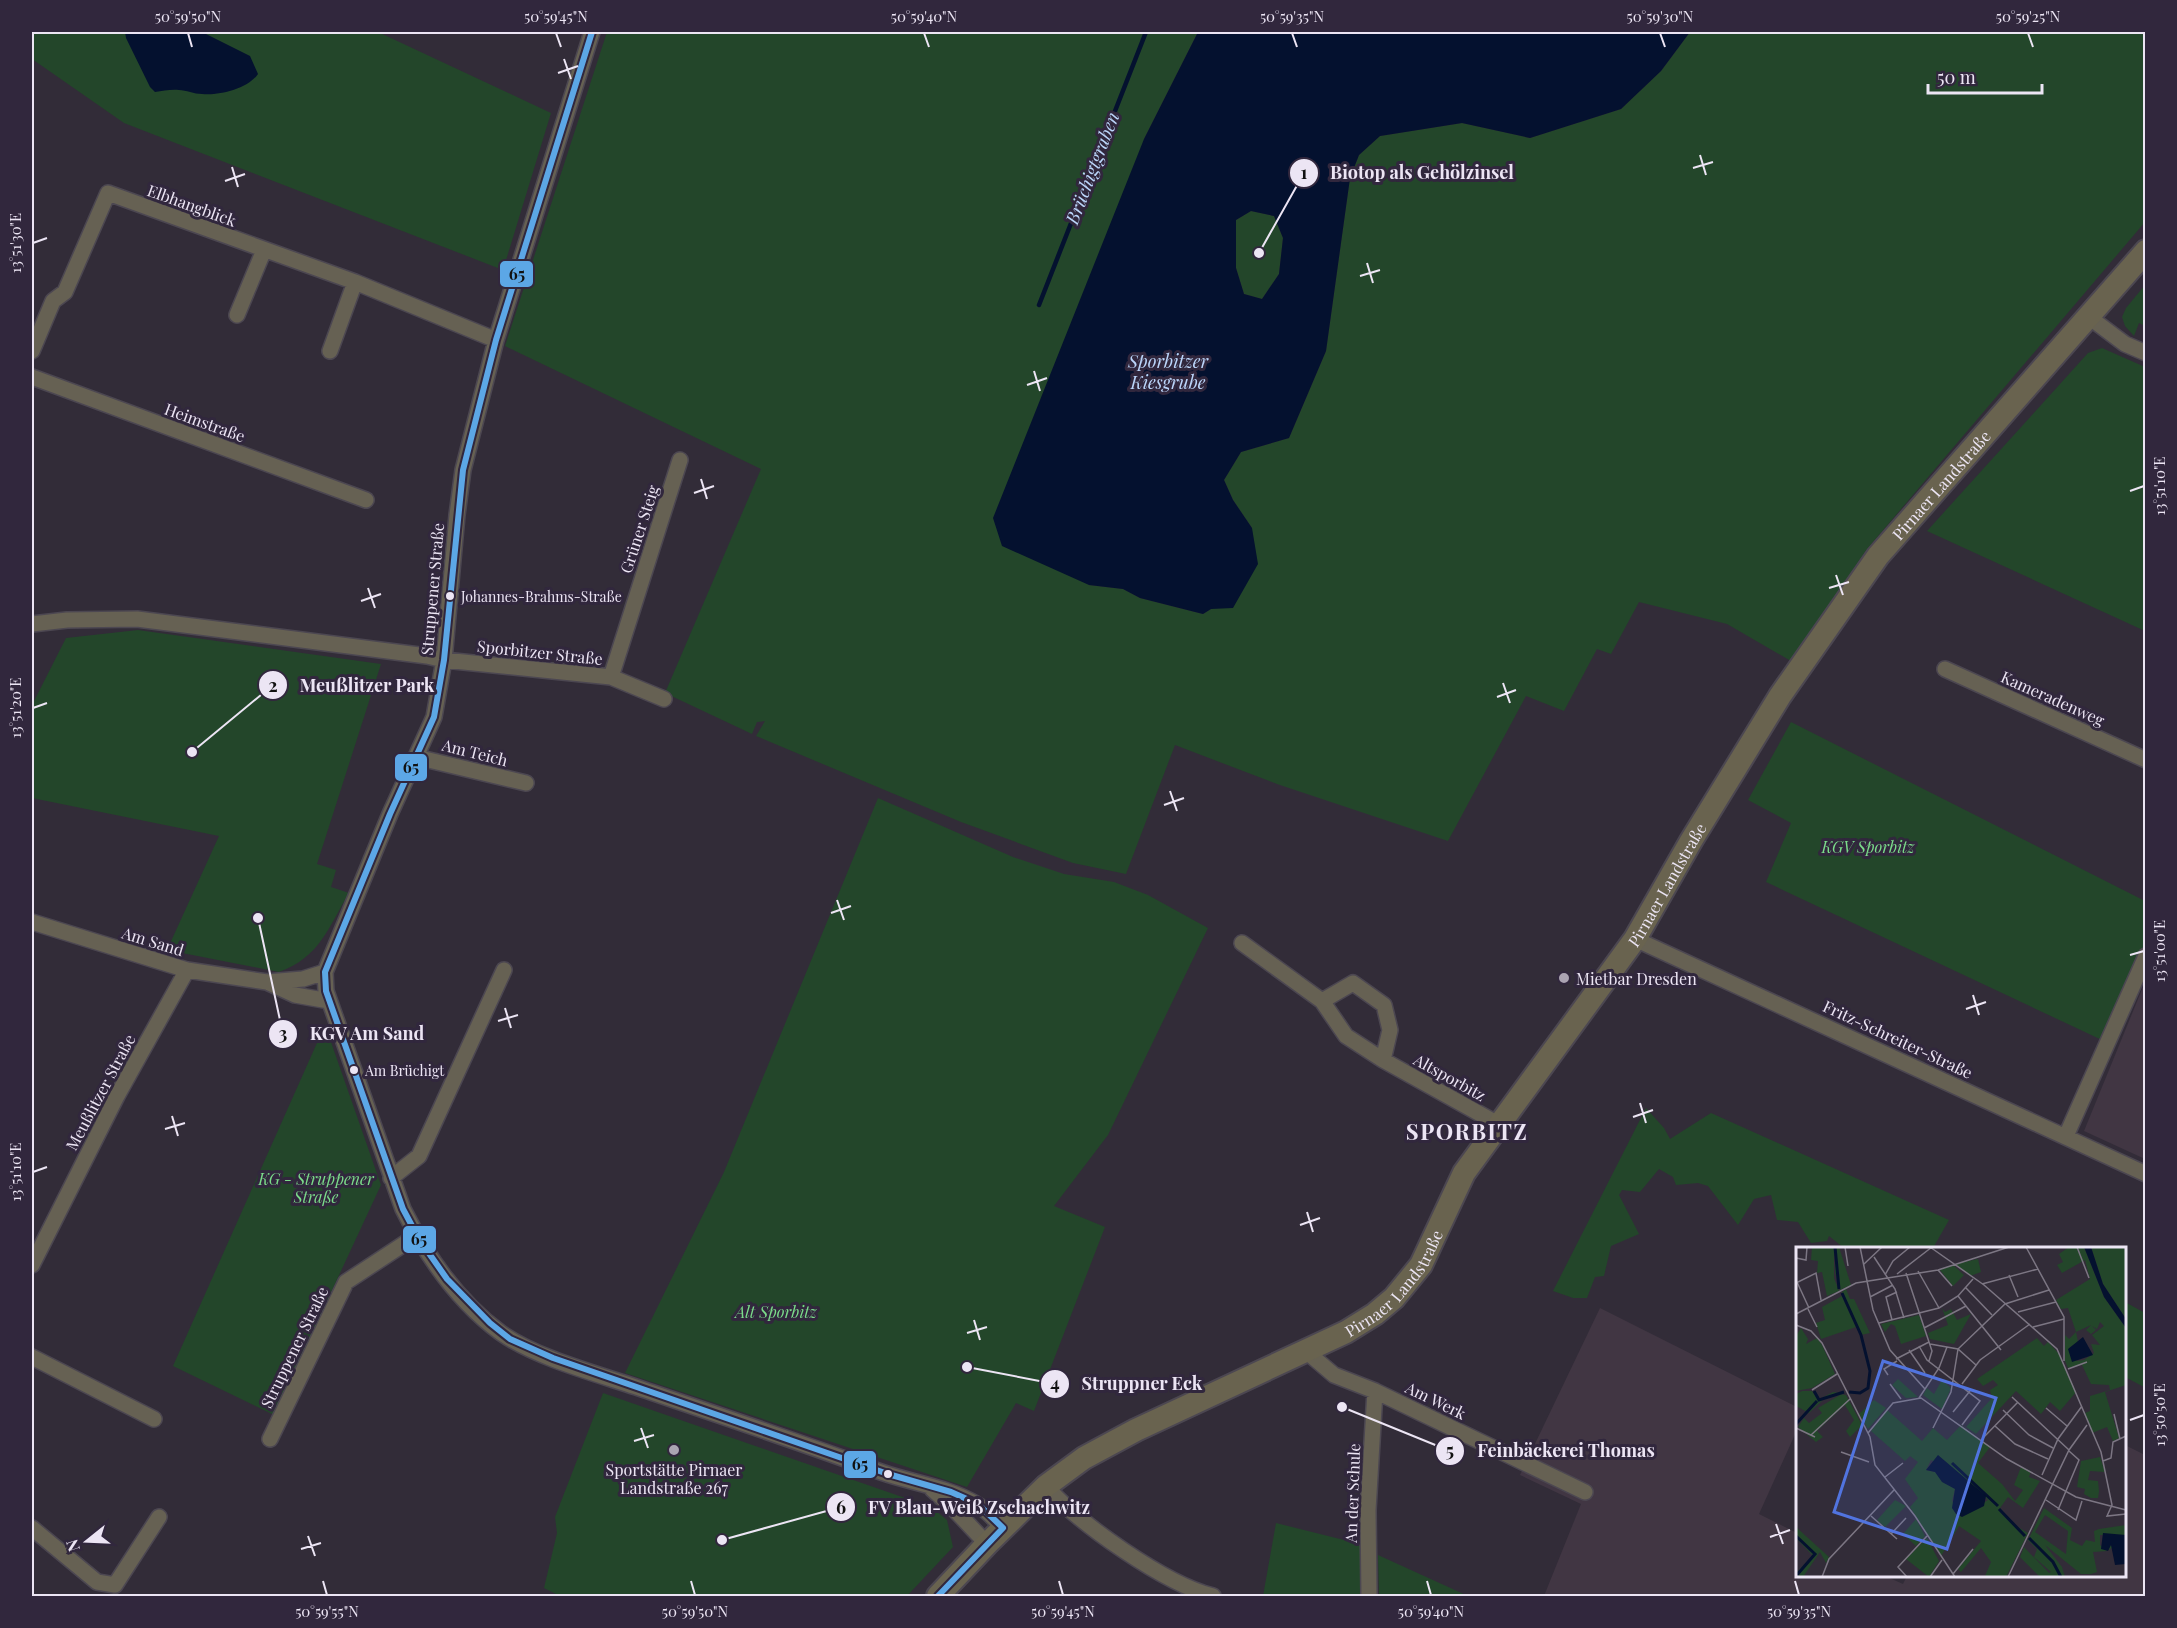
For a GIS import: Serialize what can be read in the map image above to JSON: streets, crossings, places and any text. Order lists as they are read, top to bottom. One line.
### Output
{"streets":{"street":["Elbhangblick","Heimstraße","Pirnaer Landstraße","Grüner Steig","Struppener Straße","Sporbitzer Straße","Kameradenweg","Am Teich","Am Sand","Fritz-Schreiter-Straße","Altsporbitz","Meußlitzer Straße","Am Werk","An der Schule"]},"crossings":[["Elbhangblick","Struppener Straße"],["Pirnaer Landstraße","Fritz-Schreiter-Straße"],["Pirnaer Landstraße","Altsporbitz"],["Pirnaer Landstraße","Am Werk"],["Grüner Steig","Sporbitzer Straße"],["Struppener Straße","Sporbitzer Straße"],["Struppener Straße","Am Teich"],["Struppener Straße","Am Sand"],["Am Sand","Meußlitzer Straße"],["Am Werk","An der Schule"]],"districts":["SPORBITZ"],"water":["Brüchigtgraben","Sporbitzer Kiesgrube"],"parks":["KGV Sporbitz","KG - Struppener Straße","Alt Sporbitz"],"places":["Biotop als Gehölzinsel","Johannes-Brahms-Straße","Meußlitzer Park","KGV Am Sand","Mietbar Dresden","Am Brüchigt","Struppner Eck","Feinbäckerei Thomas","Sportstätte Pirnaer Landstraße 267","FV Blau-Weiß Zschachwitz"],"lines":["transit line 65"],"scale_bar":"50 m","north":"left","coordinates":["50°59'50\"N","50°59'45\"N","50°59'40\"N","50°59'35\"N","50°59'30\"N","50°59'25\"N","13°51'30\"E","13°51'10\"E","13°51'20\"E","13°51'00\"E","13°50'50\"E","50°59'55\"N"]}
